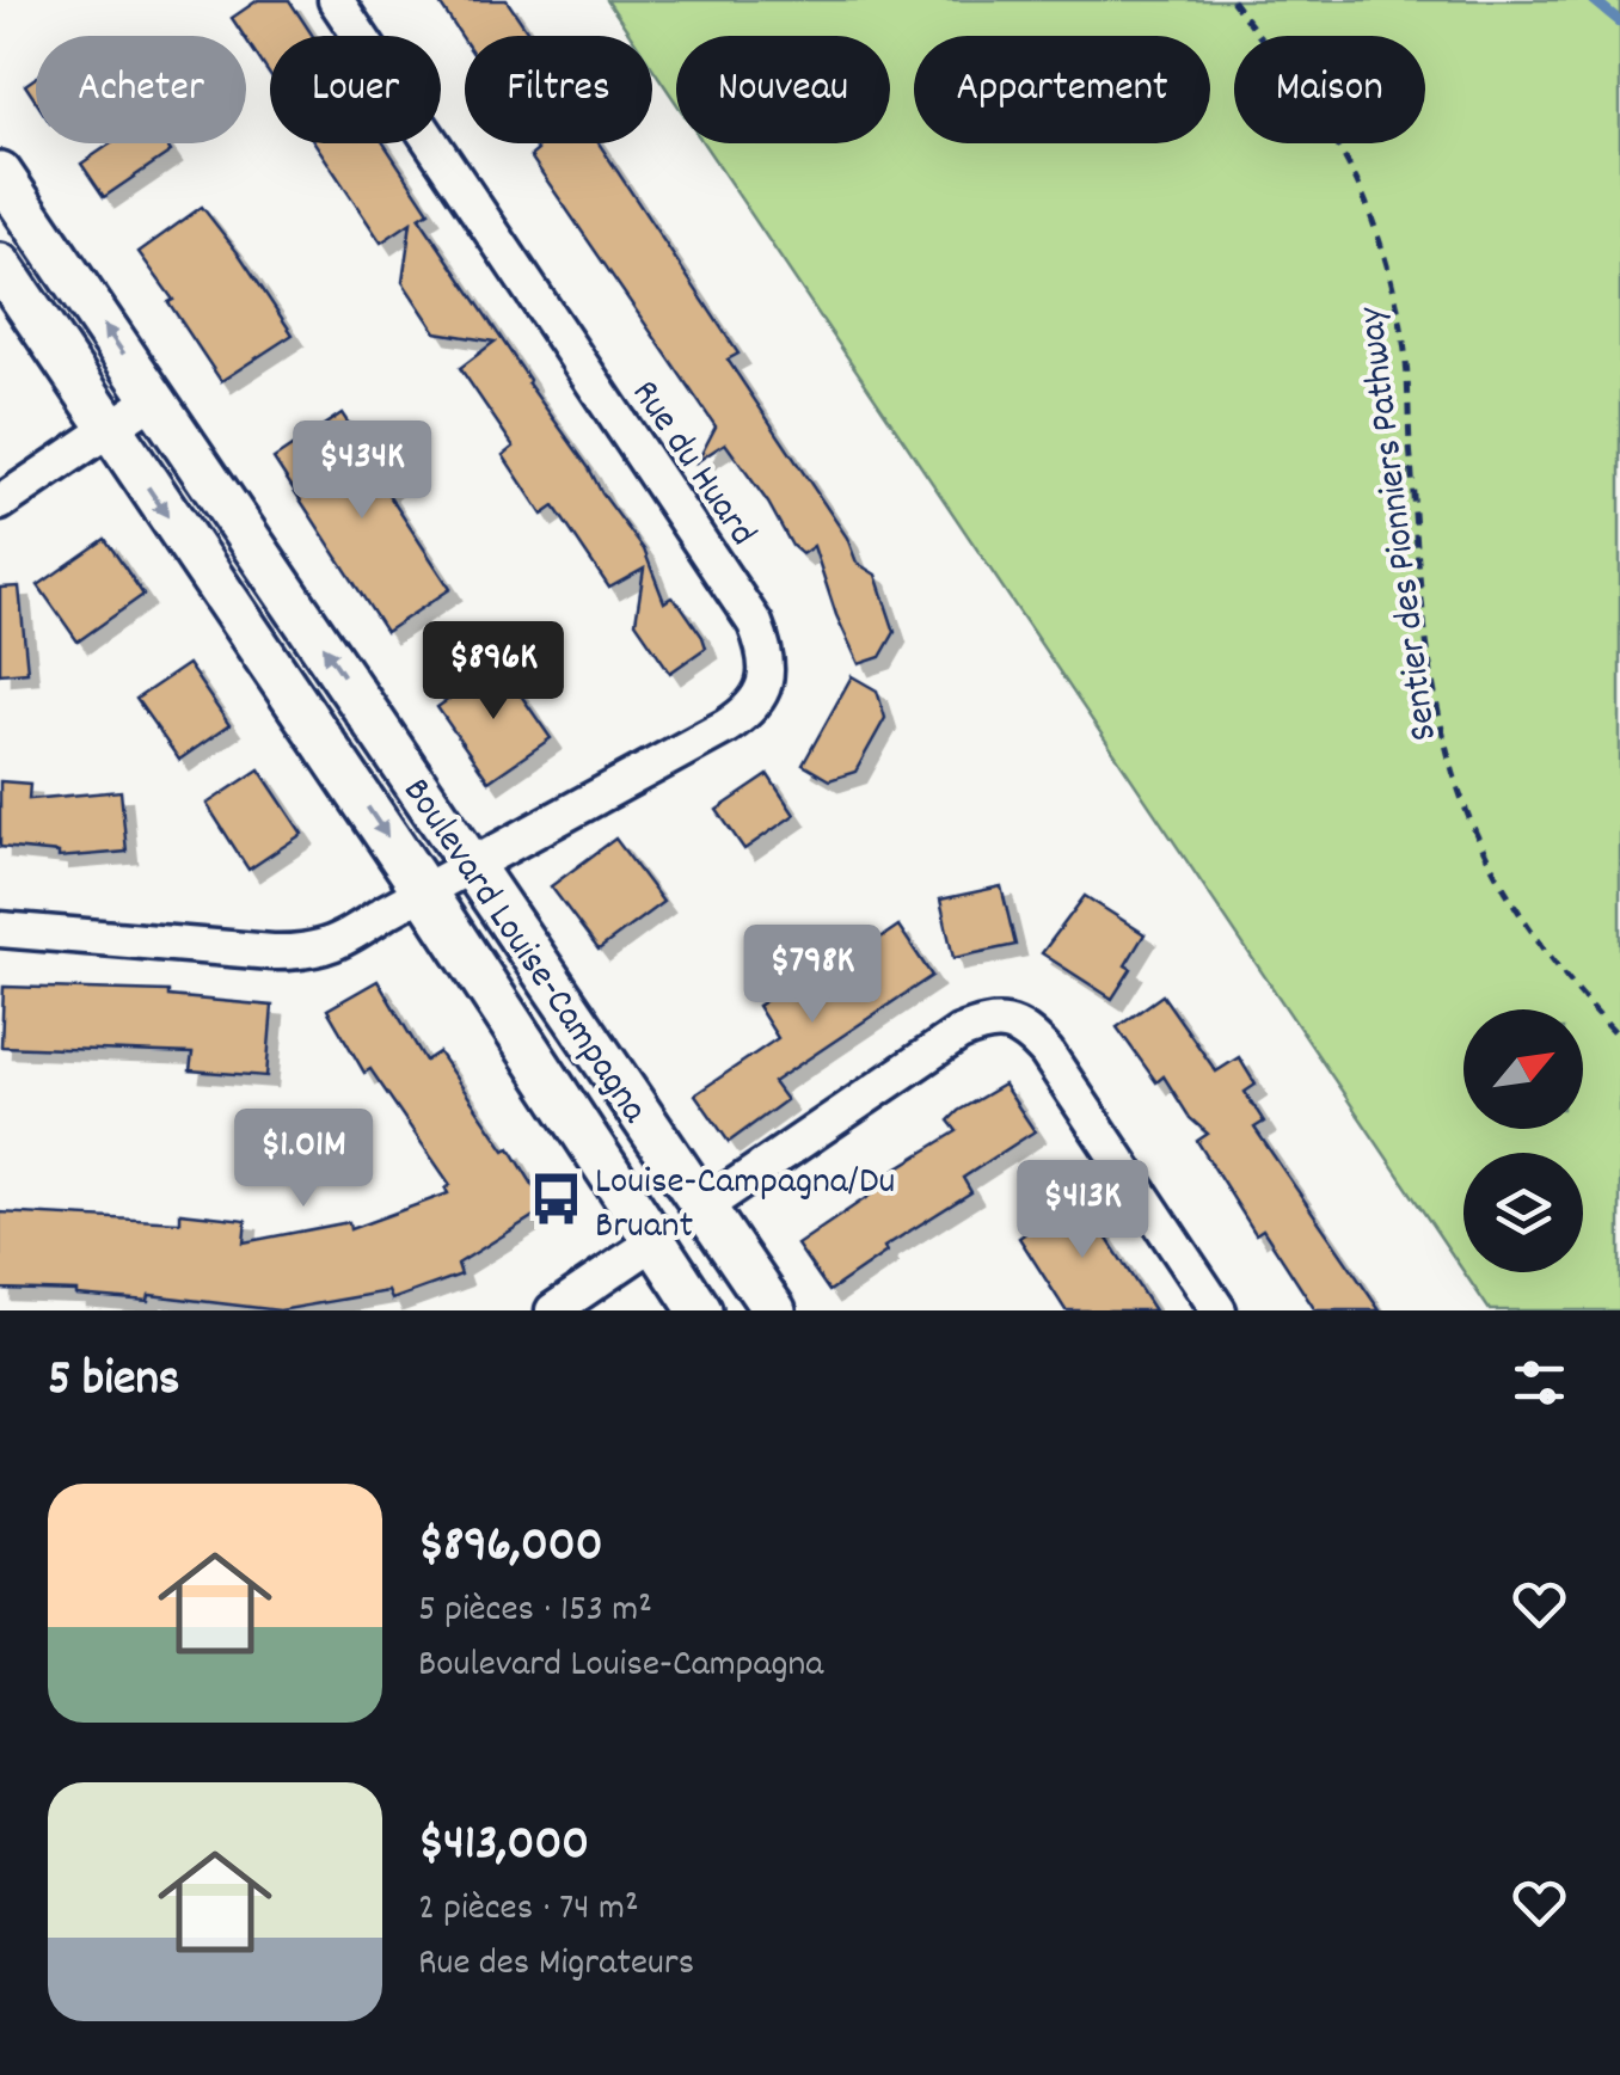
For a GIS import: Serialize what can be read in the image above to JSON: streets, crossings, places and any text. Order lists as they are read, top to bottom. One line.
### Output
{"streets":{"street":["Rue du Huard","Boulevard Louise-Campagna"],"path":["Sentier des Pionniers Pathway"]},"crossings":[["Rue du Huard","Boulevard Louise-Campagna"]],"places":{"bus stop":["Louise-Campagna/Du Bruant"]},"north":"top right","page":{"chip":["Acheter","Louer","Filtres","Nouveau","Appartement","Maison"],"price":["$434K","$896K","$798K","$1.01M","$413K"],"heading":"5 biens","list":[{"name":"$896,000","note":"5 pièces · 153 m² · Boulevard Louise-Campagna"},{"name":"$413,000","note":"2 pièces · 74 m² · Rue des Migrateurs"}]}}
